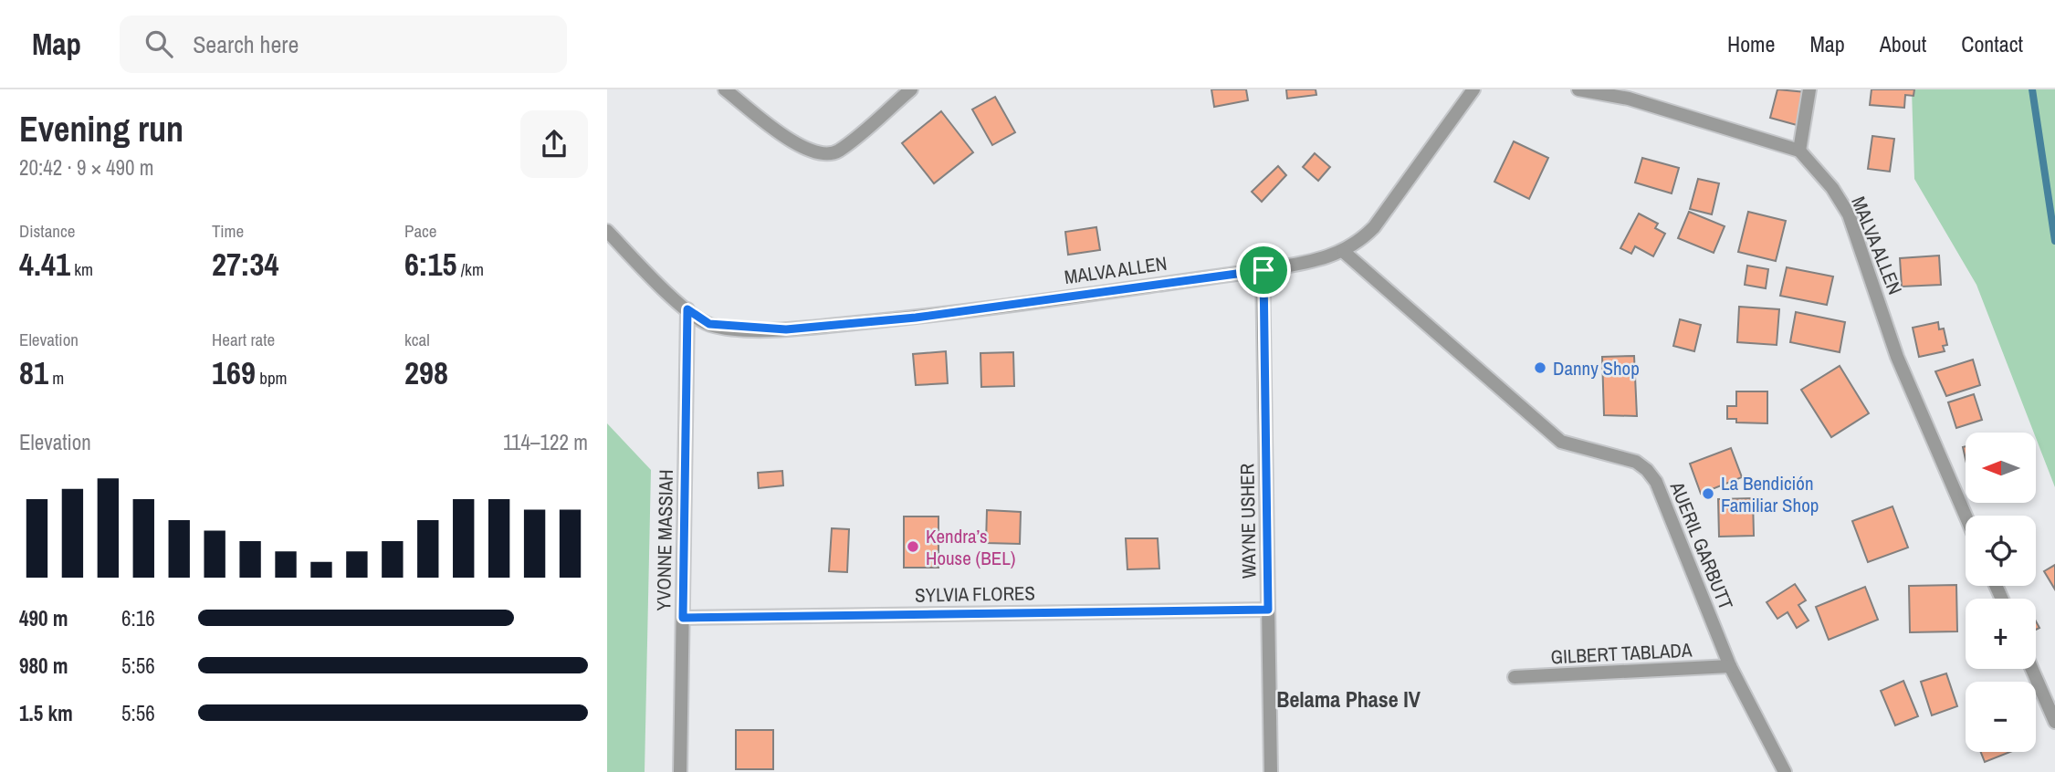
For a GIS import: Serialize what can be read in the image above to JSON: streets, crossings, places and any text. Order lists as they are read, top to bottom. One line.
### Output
{"streets":{"street":["MALVA ALLEN","WAYNE USHER","YVONNE MASSIAH","AUERIL GARBUTT","SYLVIA FLORES","GILBERT TABLADA"]},"crossings":[["MALVA ALLEN","WAYNE USHER"],["MALVA ALLEN","YVONNE MASSIAH"],["MALVA ALLEN","AUERIL GARBUTT"],["WAYNE USHER","SYLVIA FLORES"],["YVONNE MASSIAH","SYLVIA FLORES"],["AUERIL GARBUTT","GILBERT TABLADA"]],"districts":["Belama Phase IV"],"places":["Danny Shop","La Bendición Familiar Shop","Kendra’s House (BEL)"],"north":"left","page":{"header":"Map","search":"Search here","nav":["Home","Map","About","Contact"],"heading":["Evening run","20:42 · 9 × 490 m"],"stats":[["Distance","4.41 km"],["Time","27:34"],["Pace","6:15 /km"],["Elevation","81 m"],["Heart rate","169 bpm"],["kcal","298"]],"chart":["Elevation","114–122 m"],"map_buttons":["+","−"],"list":[{"name":"490 m","note":"6:16"},{"name":"980 m","note":"5:56"},{"name":"1.5 km","note":"5:56"}]}}
